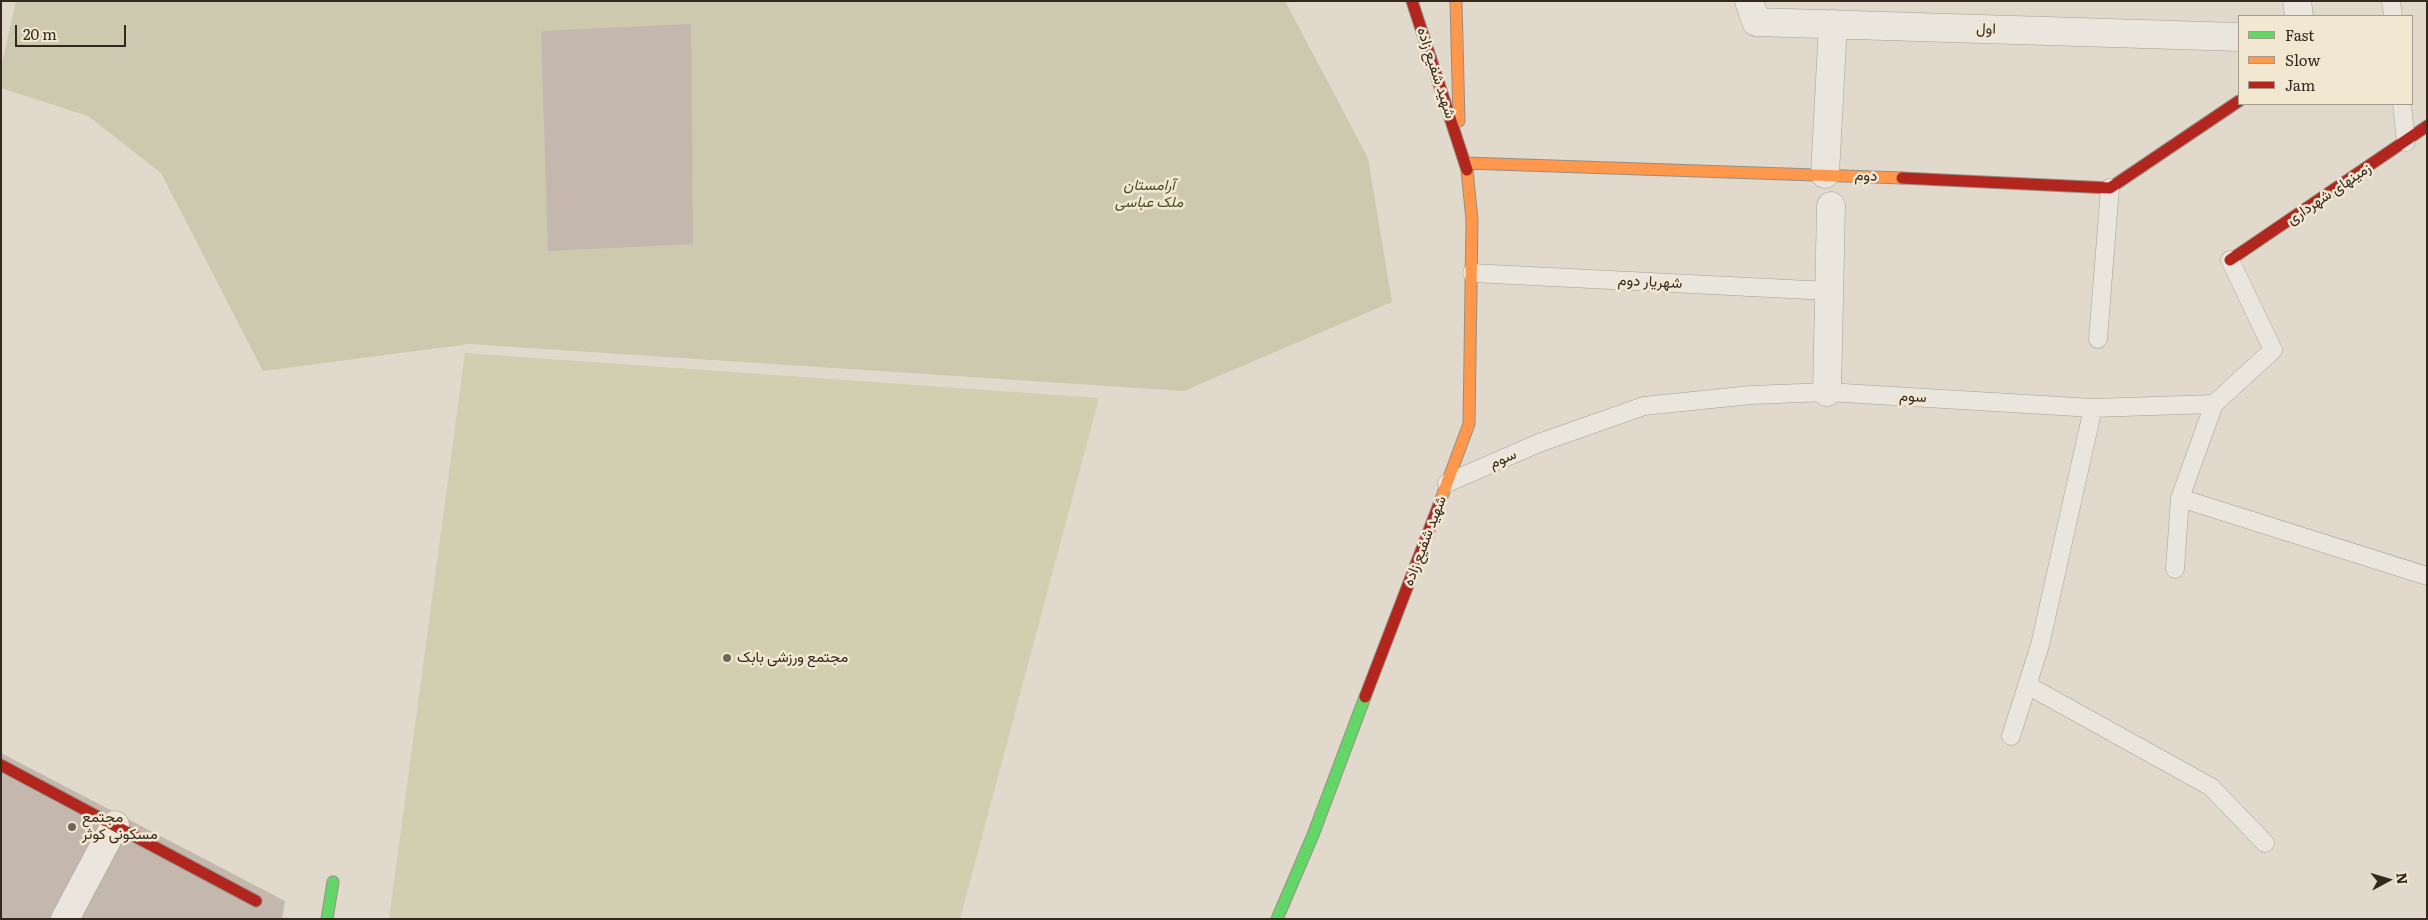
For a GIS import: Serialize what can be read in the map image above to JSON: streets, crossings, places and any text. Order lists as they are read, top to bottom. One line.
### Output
{"streets":{"street":["اول","شهید شفیع زاده","دوم","زمینهای شهرداری"],"lane":["شهریار دوم","سوم"]},"crossings":[["شهید شفیع زاده","دوم"],["شهید شفیع زاده","شهریار دوم"],["شهید شفیع زاده","سوم"]],"parks":["آرامستان ملک عباسی"],"places":["مجتمع ورزشی بابک","مجتمع مسکونی کوثر"],"legend":["Fast","Slow","Jam"],"scale_bar":"20 m","north":"right"}
